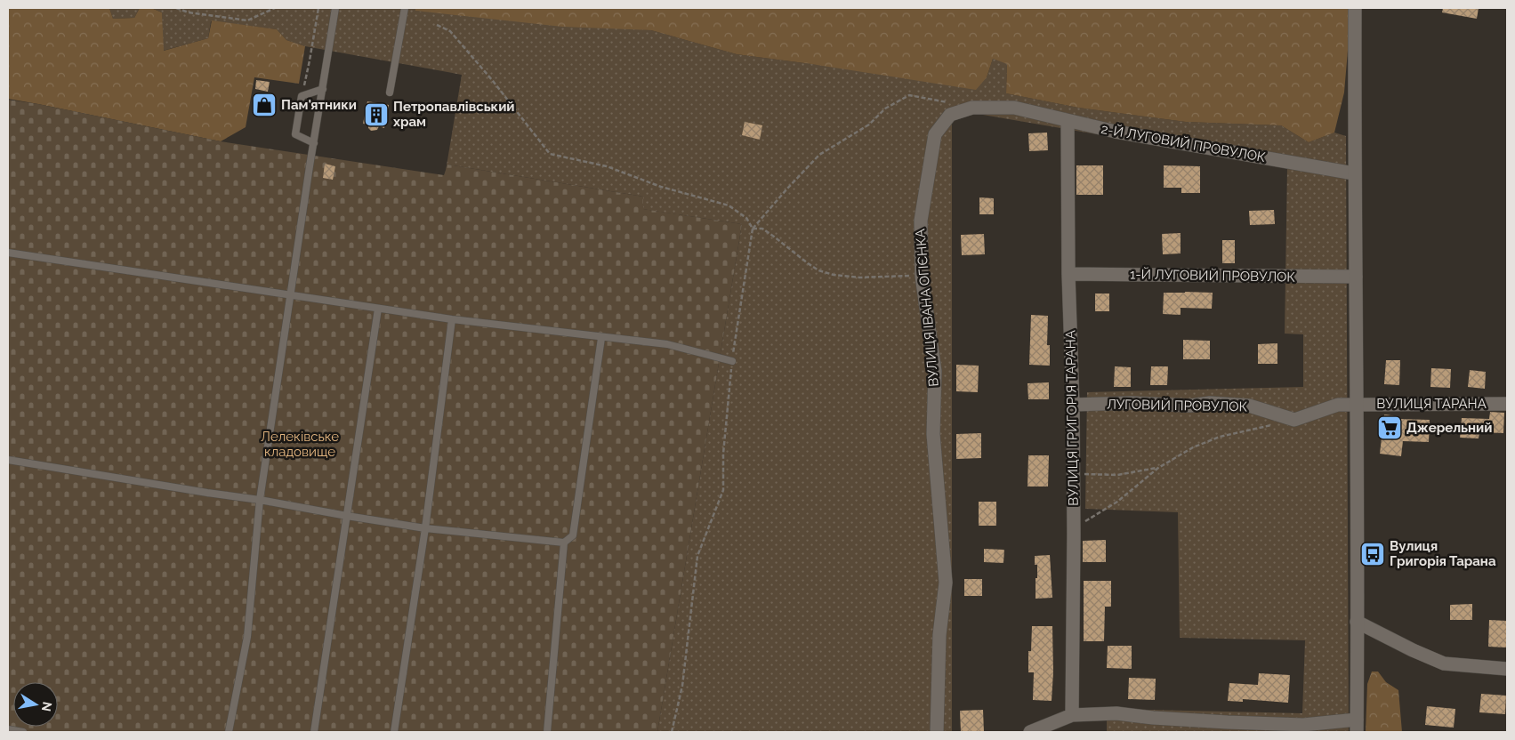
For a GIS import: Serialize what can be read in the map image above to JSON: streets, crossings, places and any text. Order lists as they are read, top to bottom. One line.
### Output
{"streets":{"street":["2-Й ЛУГОВИЙ ПРОВУЛОК","1-Й ЛУГОВИЙ ПРОВУЛОК","ВУЛИЦЯ ІВАНА ОГІЄНКА","ВУЛИЦЯ ТАРАНА","ЛУГОВИЙ ПРОВУЛОК","ВУЛИЦЯ ГРИГОРІЯ ТАРАНА"]},"crossings":[["2-Й ЛУГОВИЙ ПРОВУЛОК","ВУЛИЦЯ ІВАНА ОГІЄНКА"],["2-Й ЛУГОВИЙ ПРОВУЛОК","ВУЛИЦЯ ГРИГОРІЯ ТАРАНА"],["1-Й ЛУГОВИЙ ПРОВУЛОК","ВУЛИЦЯ ГРИГОРІЯ ТАРАНА"],["ВУЛИЦЯ ТАРАНА","ЛУГОВИЙ ПРОВУЛОК"],["ЛУГОВИЙ ПРОВУЛОК","ВУЛИЦЯ ГРИГОРІЯ ТАРАНА"]],"parks":["Лелеківське кладовище"],"places":{"shop":["Пам'ятники"],"building":["Петропавлівський храм"],"supermarket":["Джерельний"],"bus stop":["Вулиця Григорія Тарана"]},"north":"right"}
